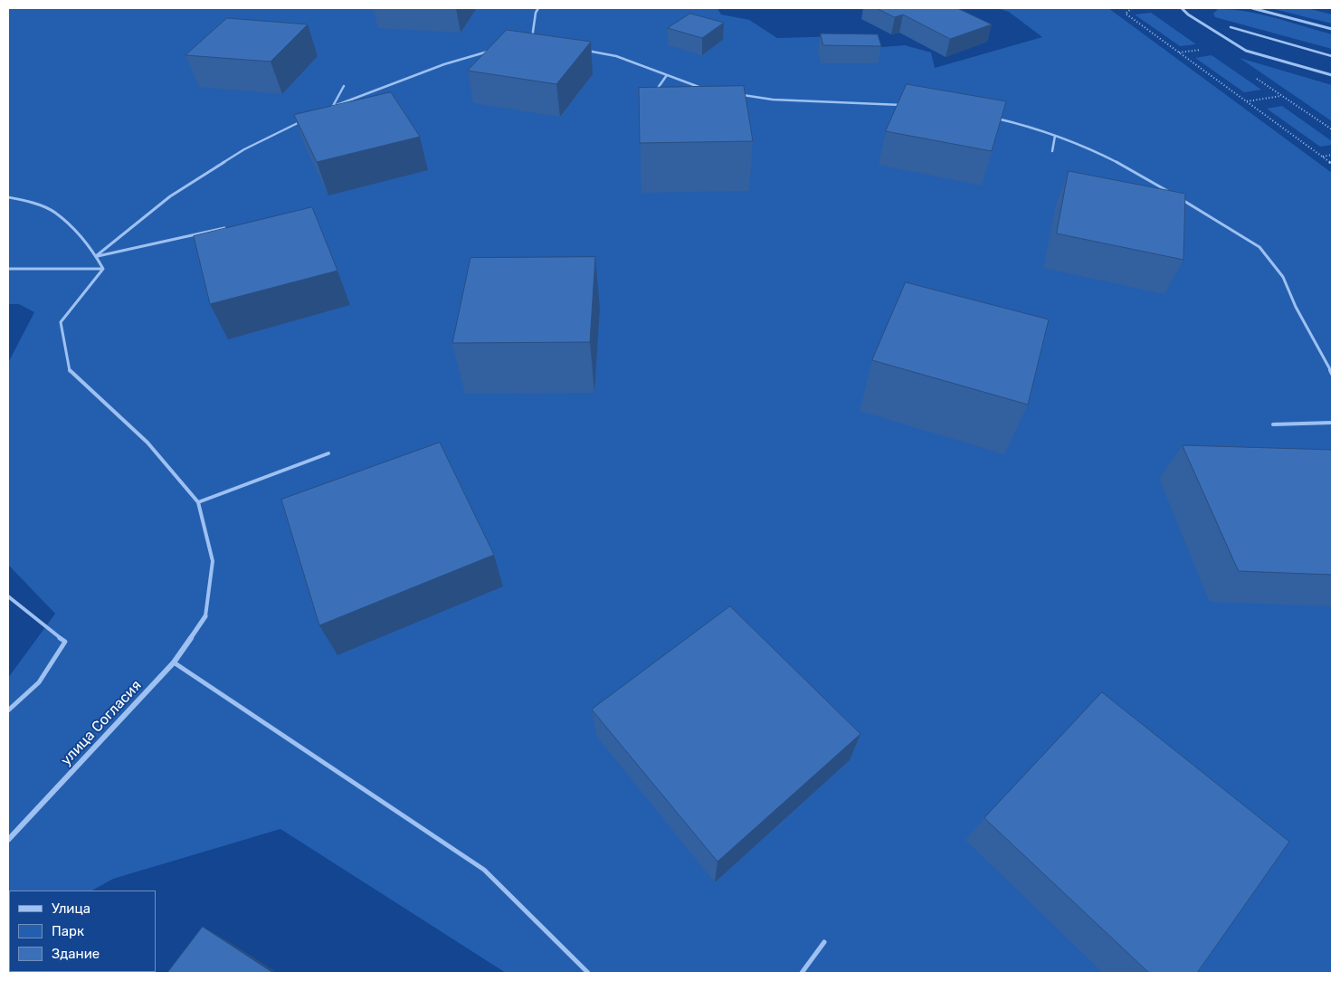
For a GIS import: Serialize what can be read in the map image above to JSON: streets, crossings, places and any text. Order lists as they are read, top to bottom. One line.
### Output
{"streets":{"street":["улица Согласия"]},"legend":["Улица","Парк","Здание"]}
